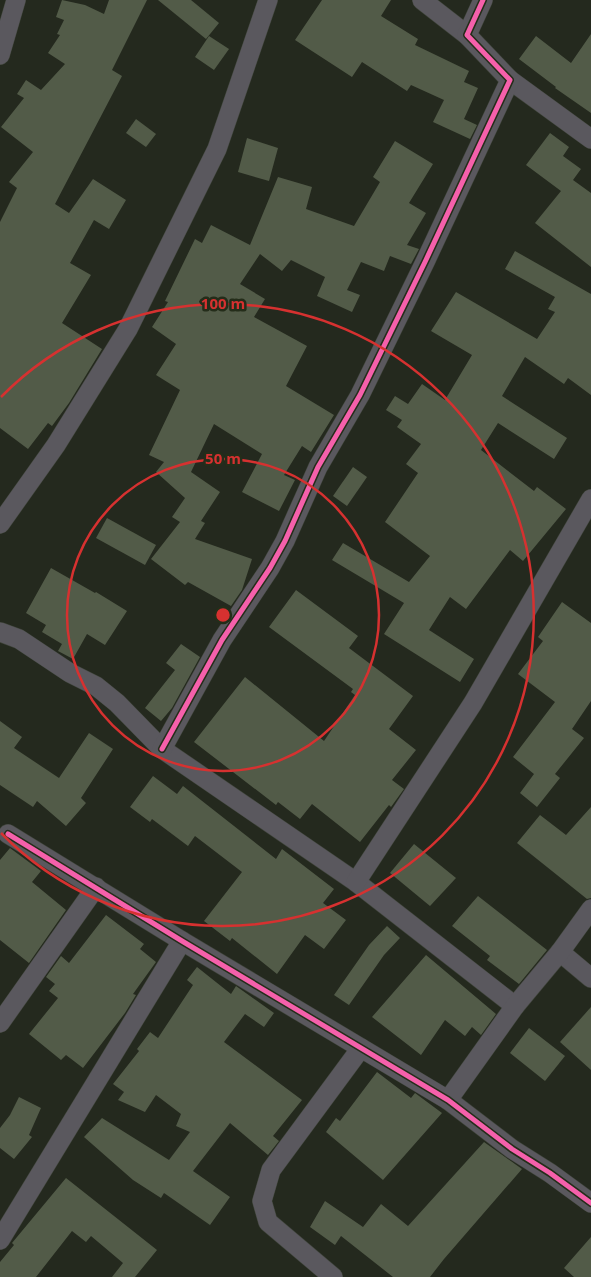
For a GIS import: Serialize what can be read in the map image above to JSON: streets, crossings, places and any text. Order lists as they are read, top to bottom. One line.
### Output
{"rings":["100 m","50 m"]}
